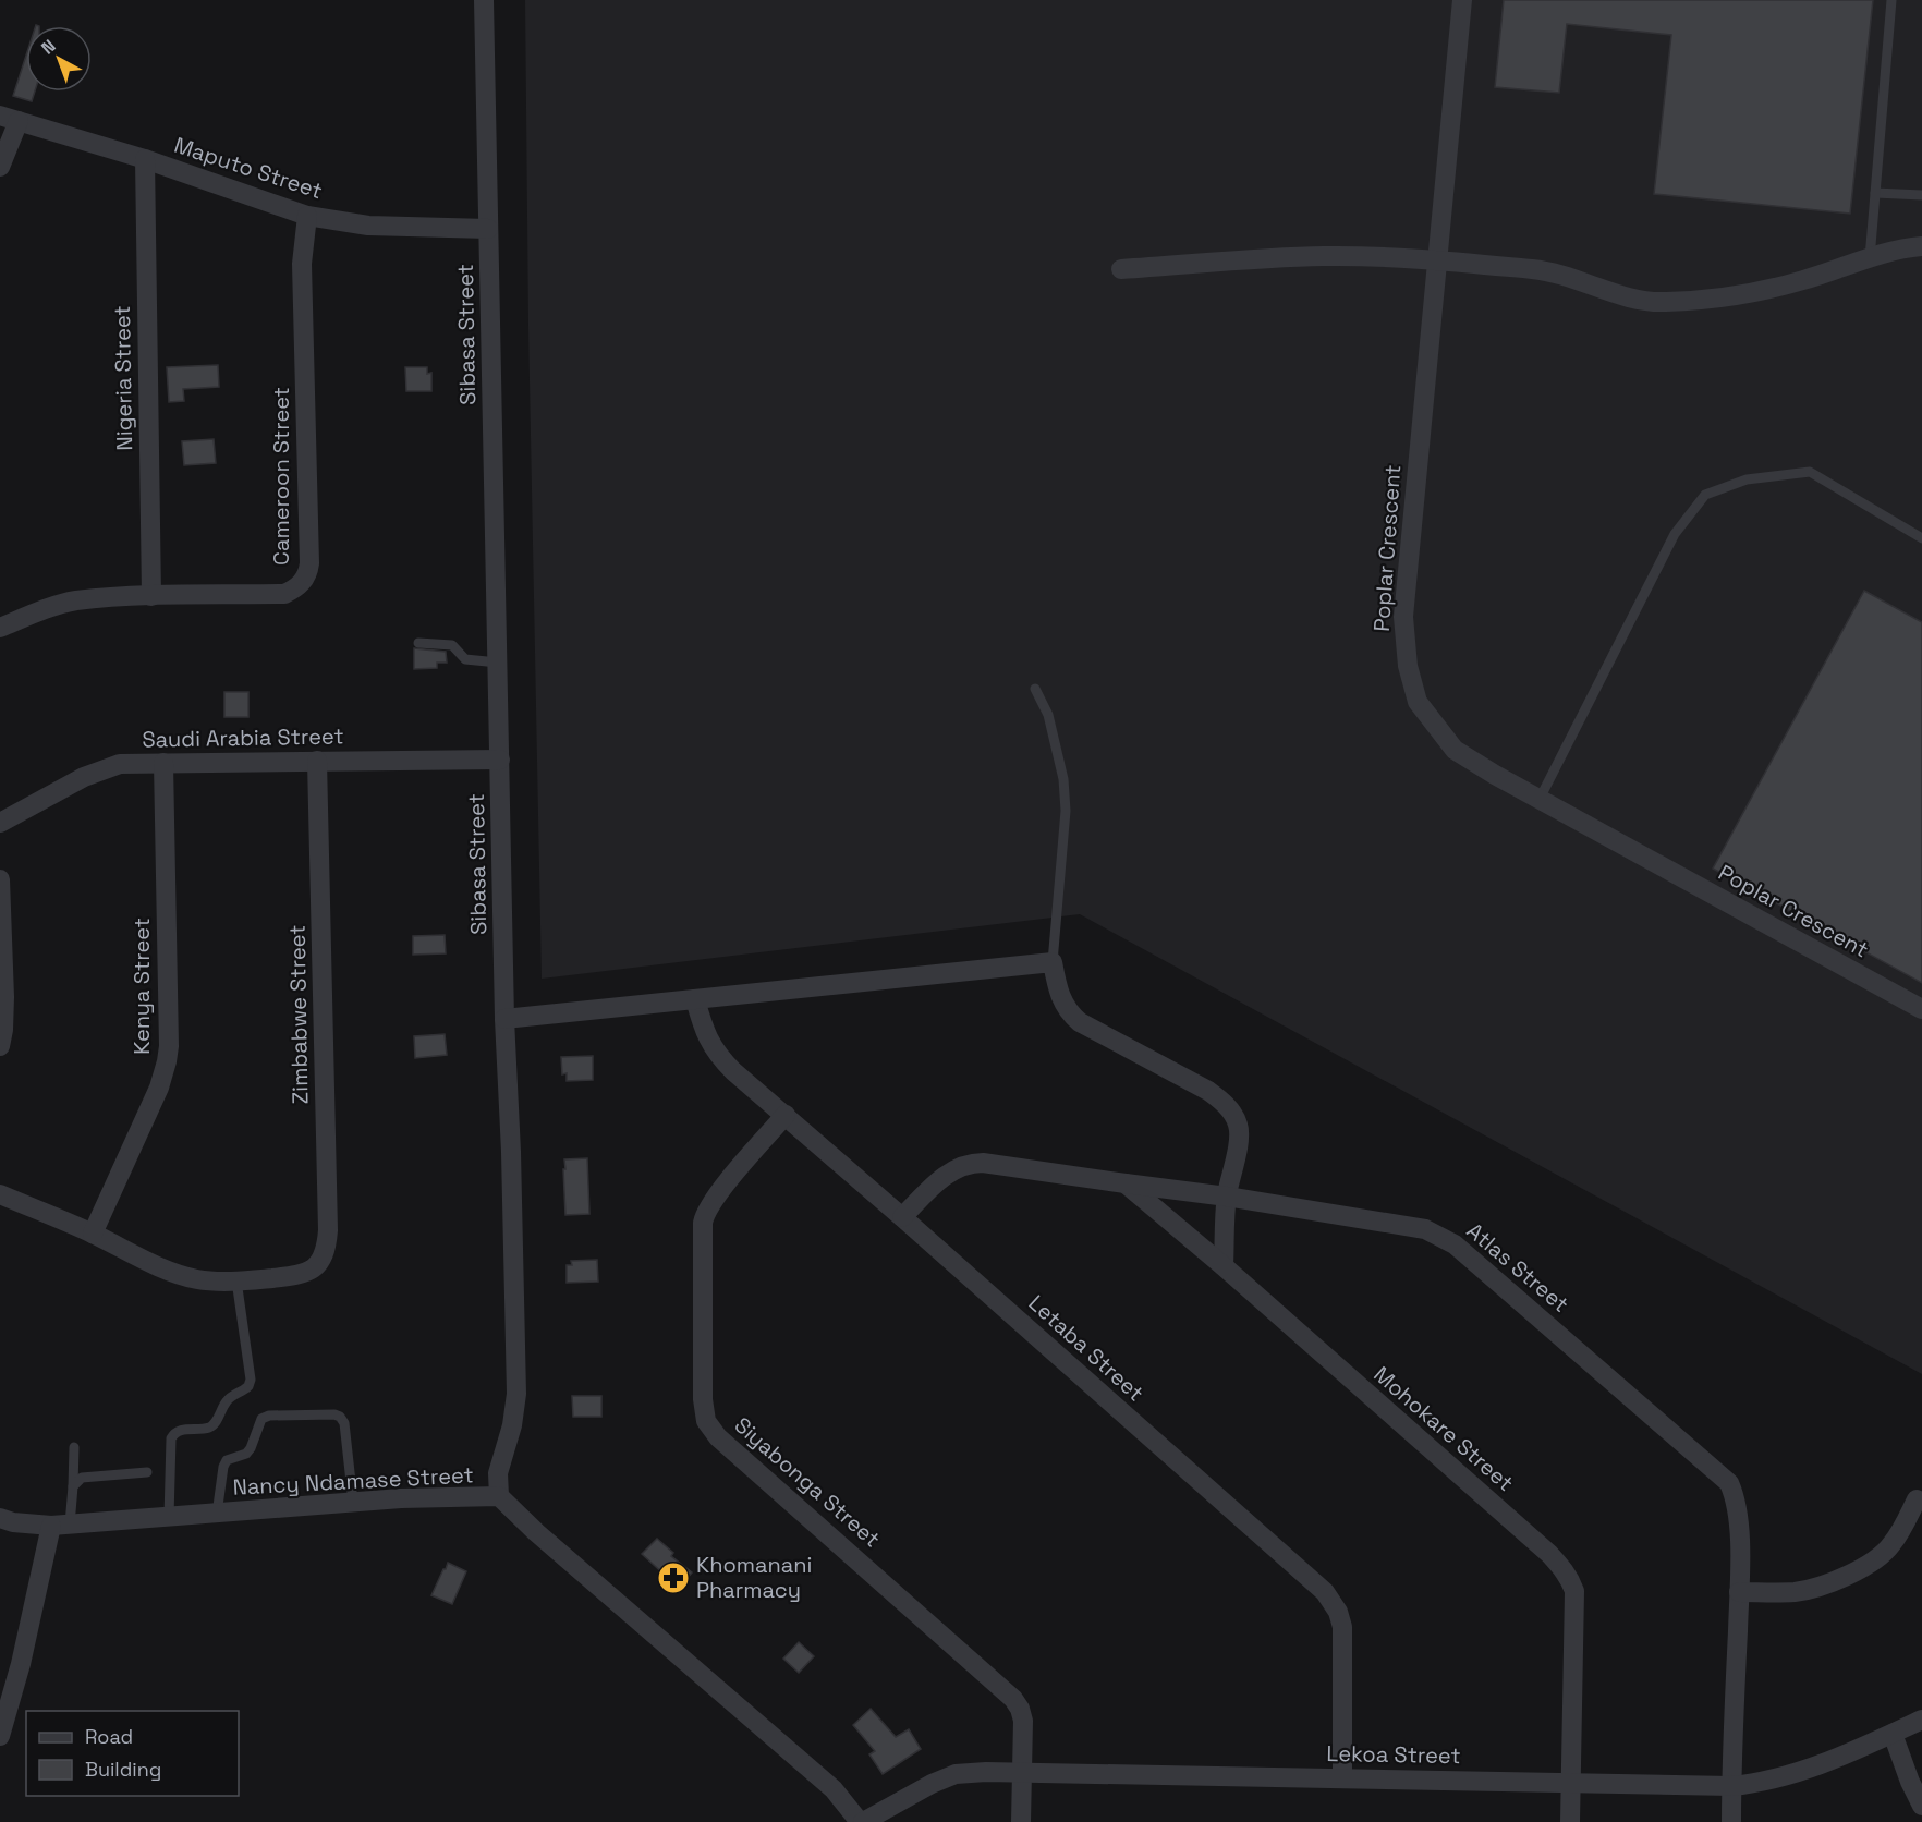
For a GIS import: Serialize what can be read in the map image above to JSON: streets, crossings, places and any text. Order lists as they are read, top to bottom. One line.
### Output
{"streets":{"street":["Maputo Street","Sibasa Street","Nigeria Street","Cameroon Street","Poplar Crescent","Saudi Arabia Street","Kenya Street","Zimbabwe Street","Atlas Street","Letaba Street","Mohokare Street","Nancy Ndamase Street","Siyabonga Street","Lekoa Street"]},"crossings":[["Maputo Street","Sibasa Street"],["Maputo Street","Nigeria Street"],["Maputo Street","Cameroon Street"],["Sibasa Street","Saudi Arabia Street"],["Sibasa Street","Nancy Ndamase Street"],["Nigeria Street","Cameroon Street"],["Saudi Arabia Street","Kenya Street"],["Saudi Arabia Street","Zimbabwe Street"],["Atlas Street","Letaba Street"],["Atlas Street","Mohokare Street"],["Atlas Street","Lekoa Street"],["Letaba Street","Siyabonga Street"],["Letaba Street","Lekoa Street"],["Mohokare Street","Lekoa Street"],["Nancy Ndamase Street","Lekoa Street"],["Siyabonga Street","Lekoa Street"]],"places":{"pharmacy":["Khomanani Pharmacy"]},"legend":["Road","Building"],"north":"top left"}
